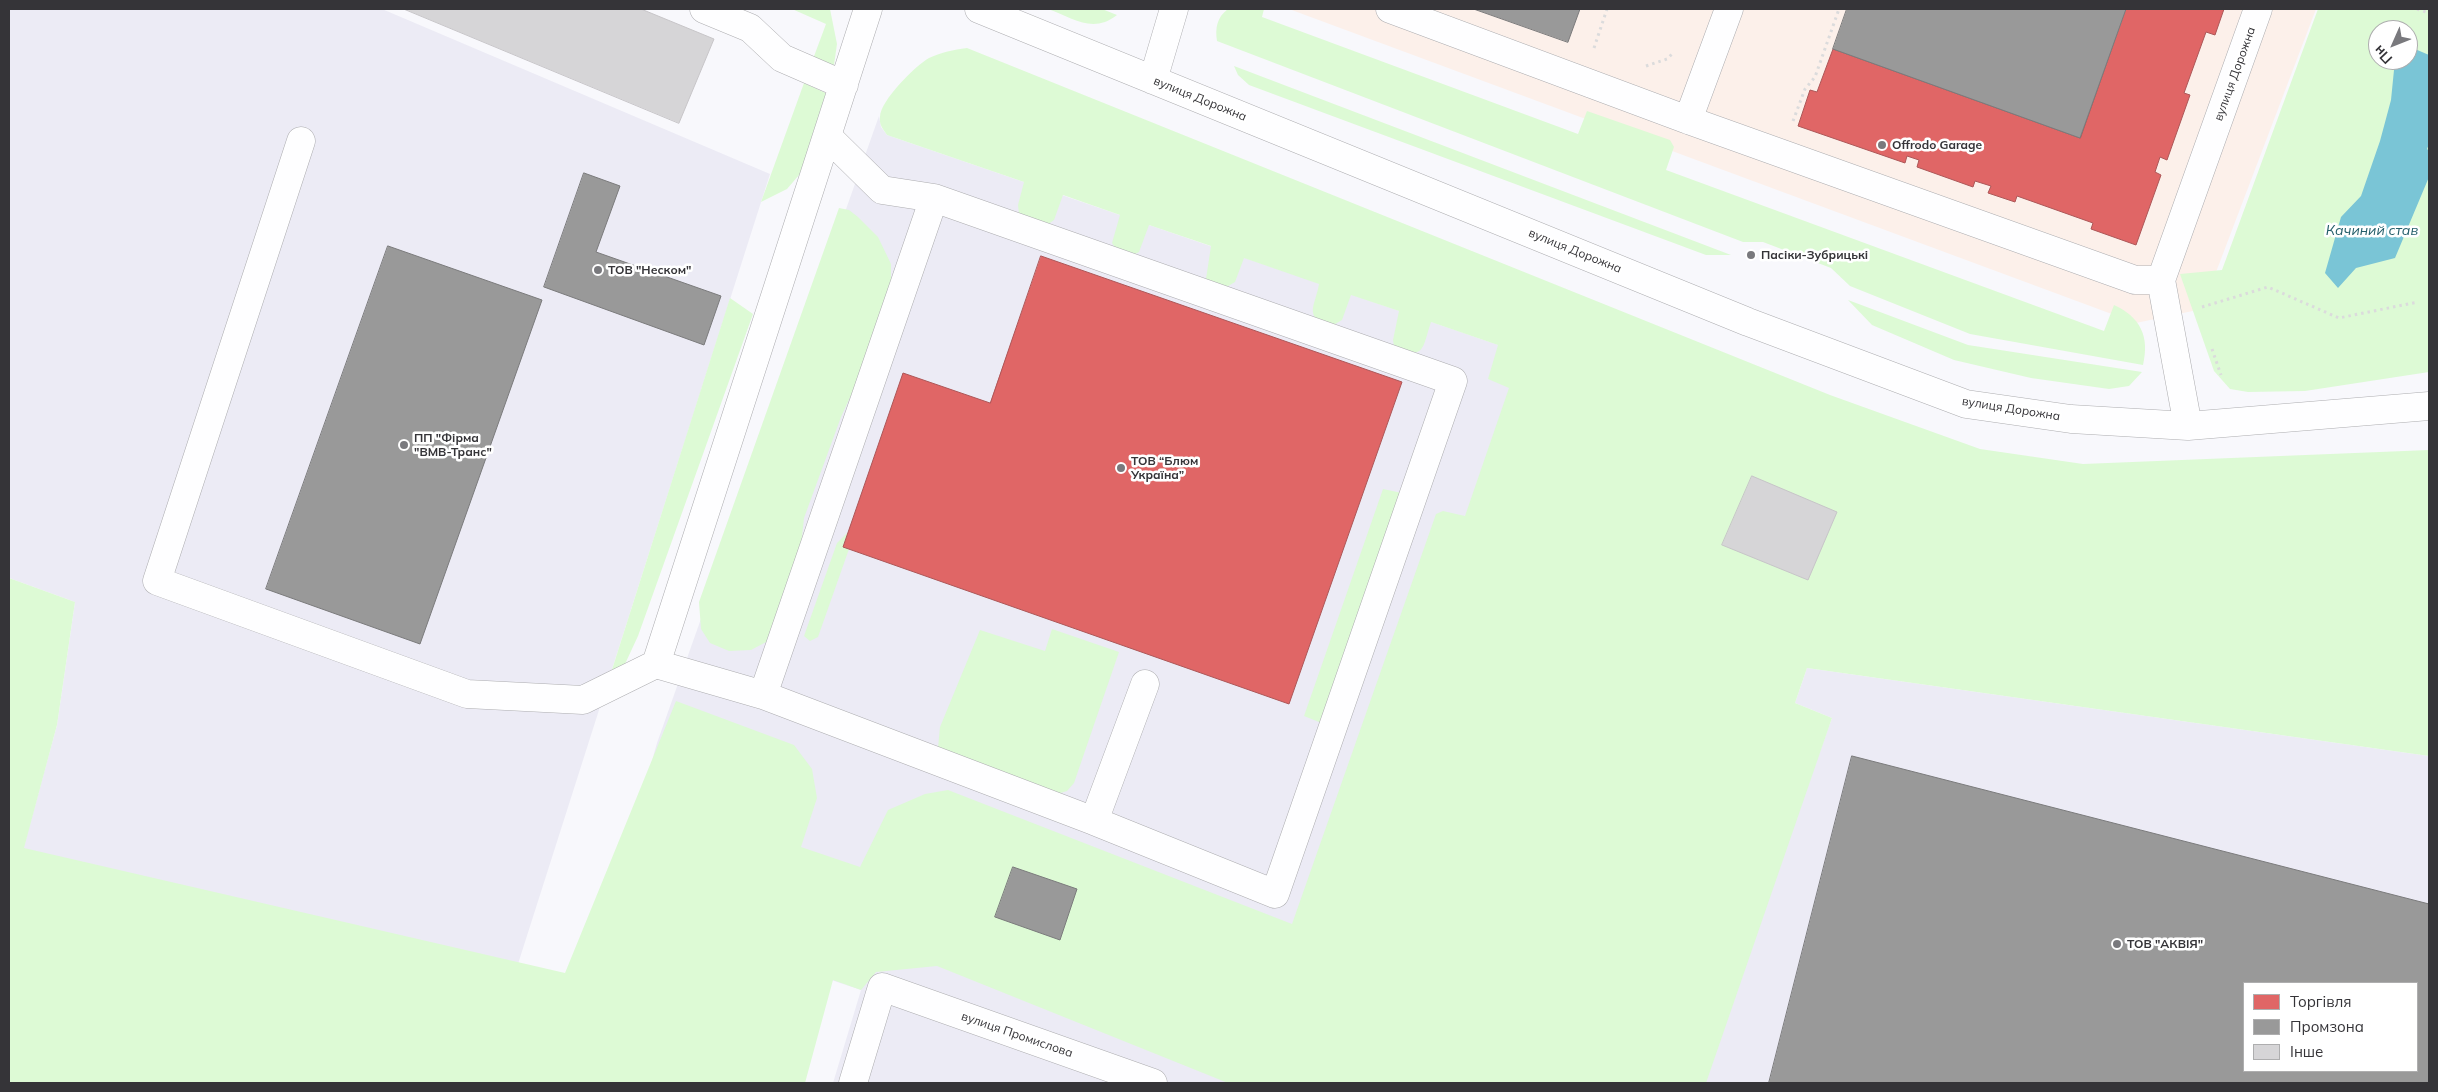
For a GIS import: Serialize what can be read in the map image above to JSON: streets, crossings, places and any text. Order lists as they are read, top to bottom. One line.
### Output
{"streets":{"street":["вулиця Дорожна","вулиця Промислова"]},"water":["Качиний став"],"places":["Offrodo Garage","Пасіки-Зубрицькі","ТОВ \"Неском\"","ПП \"Фірма \"ВМВ-Транс\"","ТОВ “Блюм Україна”","ТОВ \"АКВІЯ\""],"legend":["Торгівля","Промзона","Інше"],"north":"bottom left"}
